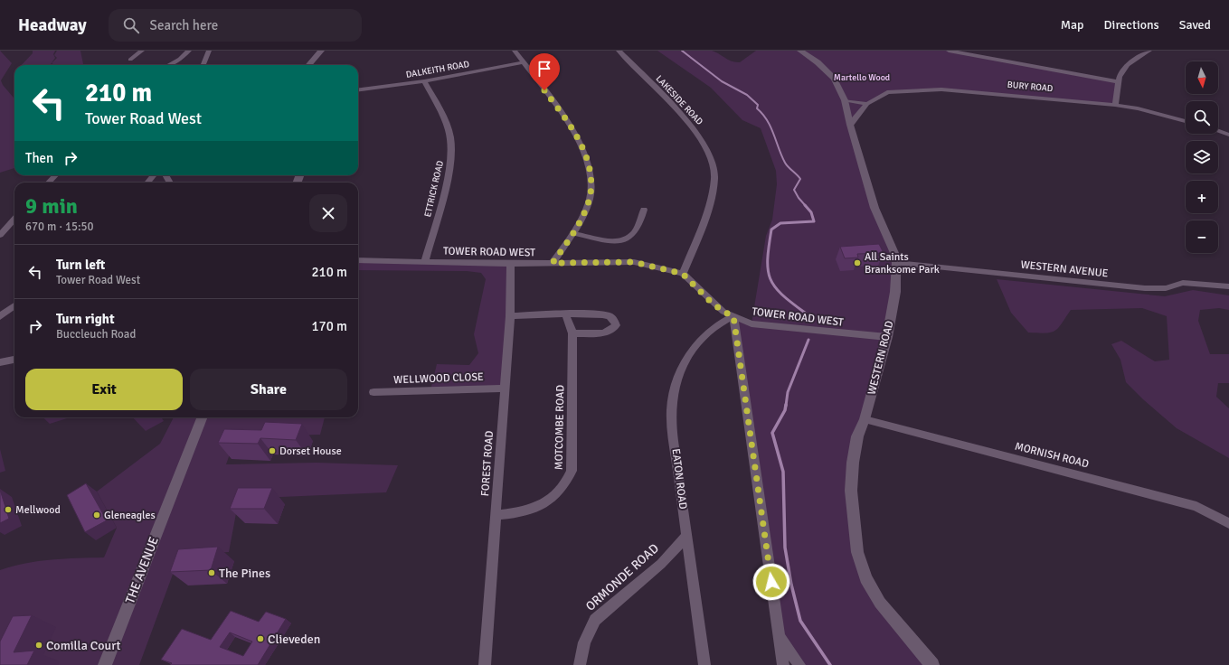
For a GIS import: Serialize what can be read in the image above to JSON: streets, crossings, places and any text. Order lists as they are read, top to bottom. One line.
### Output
{"streets":{"street":["DALKEITH ROAD","BURY ROAD","LAKESIDE ROAD","ETTRICK ROAD","TOWER ROAD WEST","WESTERN AVENUE","WESTERN ROAD","WELLWOOD CLOSE","MOTCOMBE ROAD","MORNISH ROAD","FOREST ROAD","EATON ROAD","THE AVENUE","ORMONDE ROAD"]},"crossings":[["DALKEITH ROAD","ETTRICK ROAD"],["BURY ROAD","WESTERN ROAD"],["LAKESIDE ROAD","TOWER ROAD WEST"],["ETTRICK ROAD","TOWER ROAD WEST"],["TOWER ROAD WEST","WESTERN ROAD"],["TOWER ROAD WEST","FOREST ROAD"],["TOWER ROAD WEST","EATON ROAD"],["WESTERN AVENUE","WESTERN ROAD"],["WESTERN ROAD","MORNISH ROAD"],["WELLWOOD CLOSE","FOREST ROAD"],["MOTCOMBE ROAD","FOREST ROAD"],["EATON ROAD","ORMONDE ROAD"]],"parks":["Martello Wood"],"places":["All Saints Branksome Park","Dorset House","Mellwood","Gleneagles","The Pines","Clieveden","Comilla Court"],"north":"bottom","page":{"header":"Headway","search":"Search here","nav":["Map","Directions","Saved"],"map_buttons":["+","−"],"turn":["210 m","Tower Road West"],"then":"Then","heading":["9 min","670 m · 15:50"],"list":[{"name":"Turn left","note":"Tower Road West","value":"210 m"},{"name":"Turn right","note":"Buccleuch Road","value":"170 m"}],"buttons":["Exit","Share"]}}
